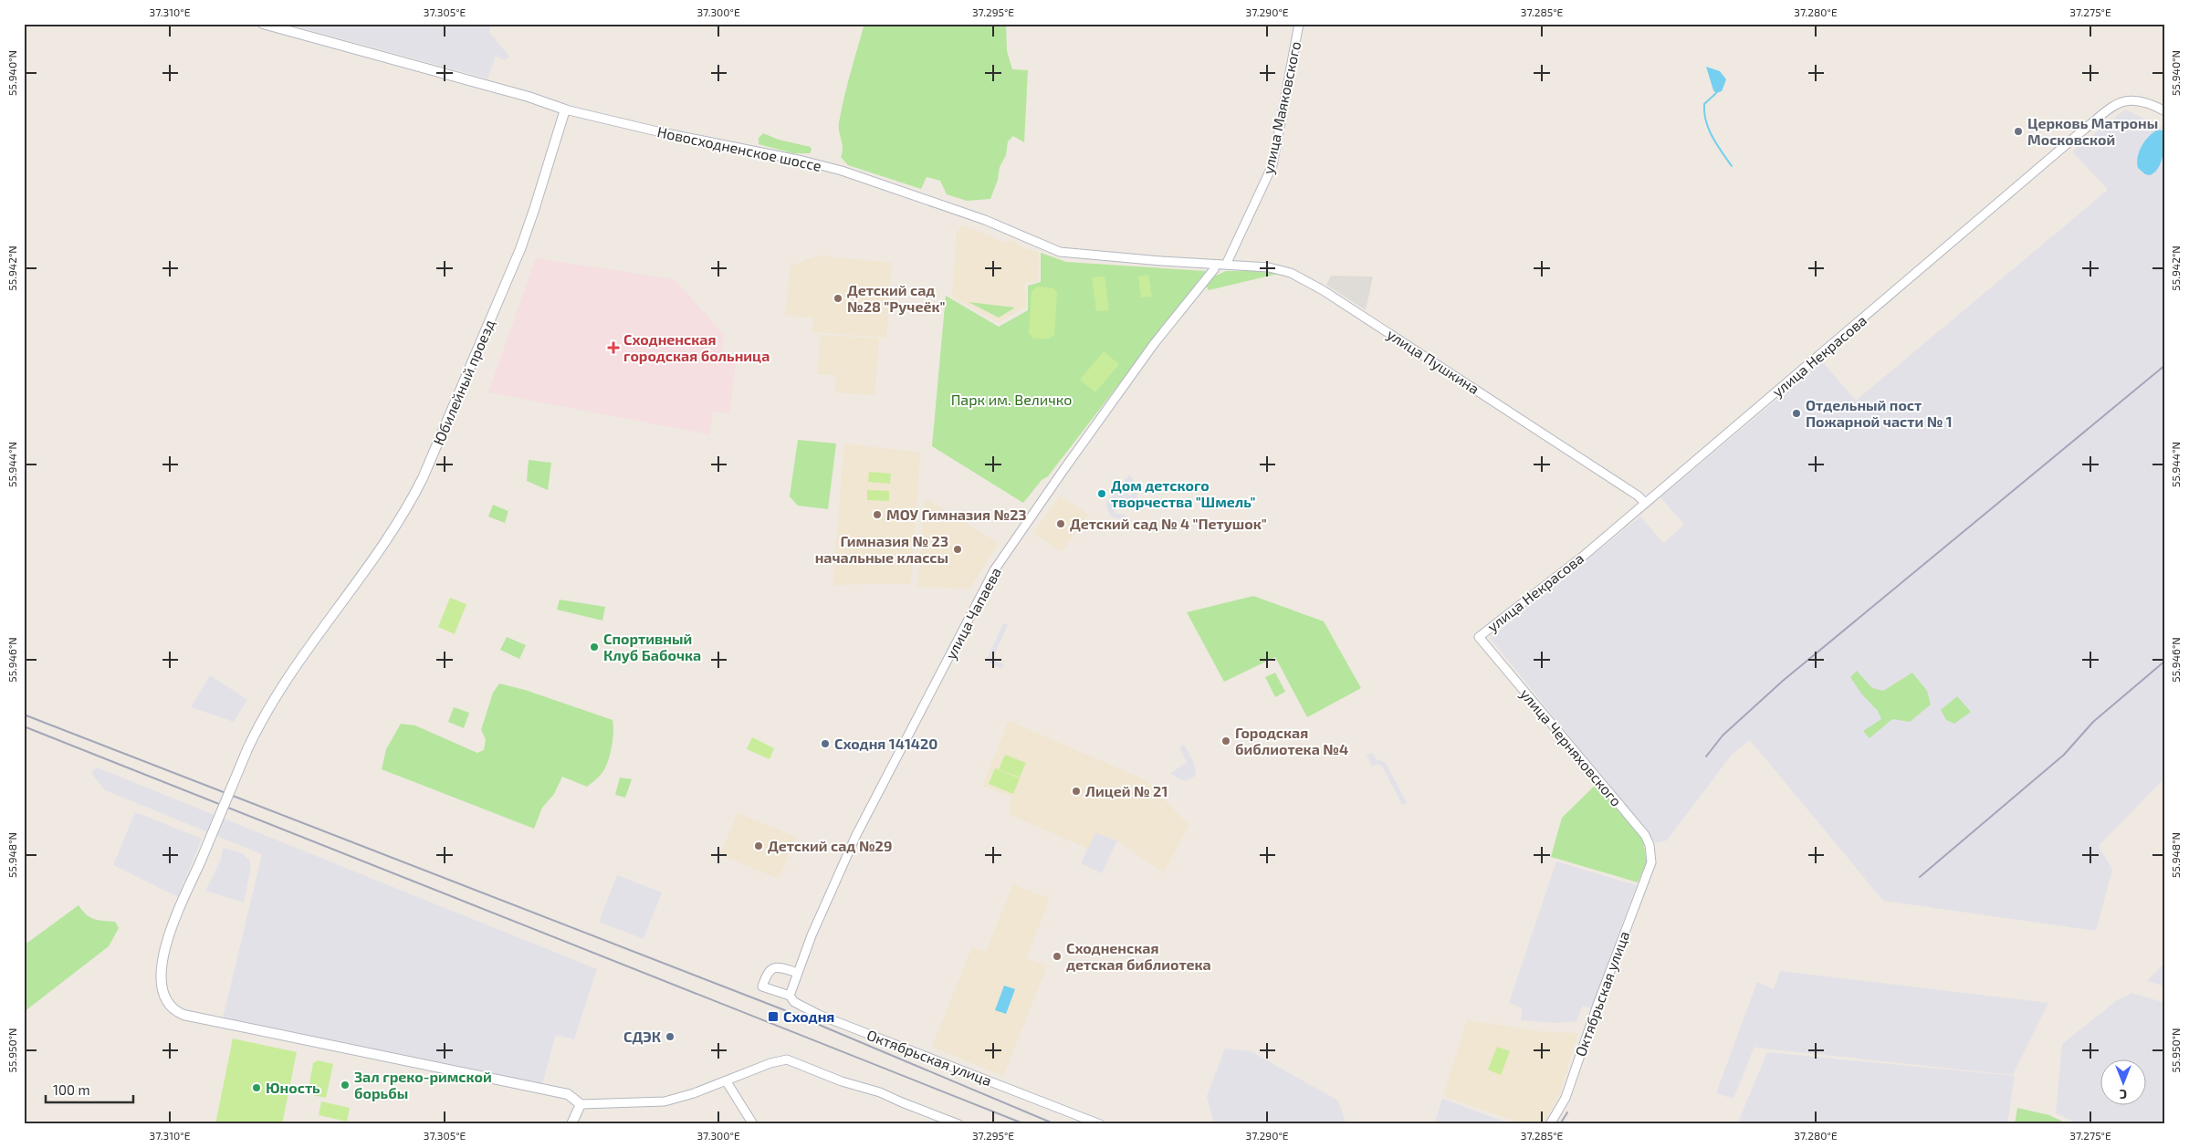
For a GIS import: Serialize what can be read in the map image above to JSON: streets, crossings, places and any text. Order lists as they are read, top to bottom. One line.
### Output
{"streets":{"main road":["Новосходненское шоссе","Юбилейный проезд"],"street":["улица Маяковского","улица Некрасова","улица Пушкина","улица Чапаева","улица Черняховского","Октябрьская улица"]},"crossings":[["улица Маяковского","улица Пушкина"],["Новосходненское шоссе","улица Пушкина"],["Новосходненское шоссе","Юбилейный проезд"],["Новосходненское шоссе","улица Чапаева"],["улица Некрасова","улица Пушкина"],["улица Некрасова","улица Черняховского"],["улица Пушкина","улица Чапаева"],["улица Чапаева","Октябрьская улица"],["улица Черняховского","Октябрьская улица"]],"parks":["Парк им. Величко"],"places":{"other":["Церковь Матроны Московской","Детский сад №28 \"Ручеёк\"","Отдельный пост Пожарной части № 1","Дом детского творчества \"Шмель\"","МОУ Гимназия №23","Детский сад № 4 \"Петушок\"","Гимназия № 23 начальные классы","Спортивный Клуб Бабочка","Городская библиотека №4","Сходня 141420","Лицей № 21","Детский сад №29","Сходненская детская библиотека","СДЭК","Зал греко-римской борьбы","Юность"],"health":["Сходненская городская больница"],"transit":["Сходня"]},"scale_bar":"100 m","north":"bottom","coordinates":["37.310°E","37.305°E","37.300°E","37.295°E","37.290°E","37.285°E","37.280°E","37.275°E","55.940°N","55.942°N","55.944°N","55.946°N","55.948°N","55.950°N"]}
